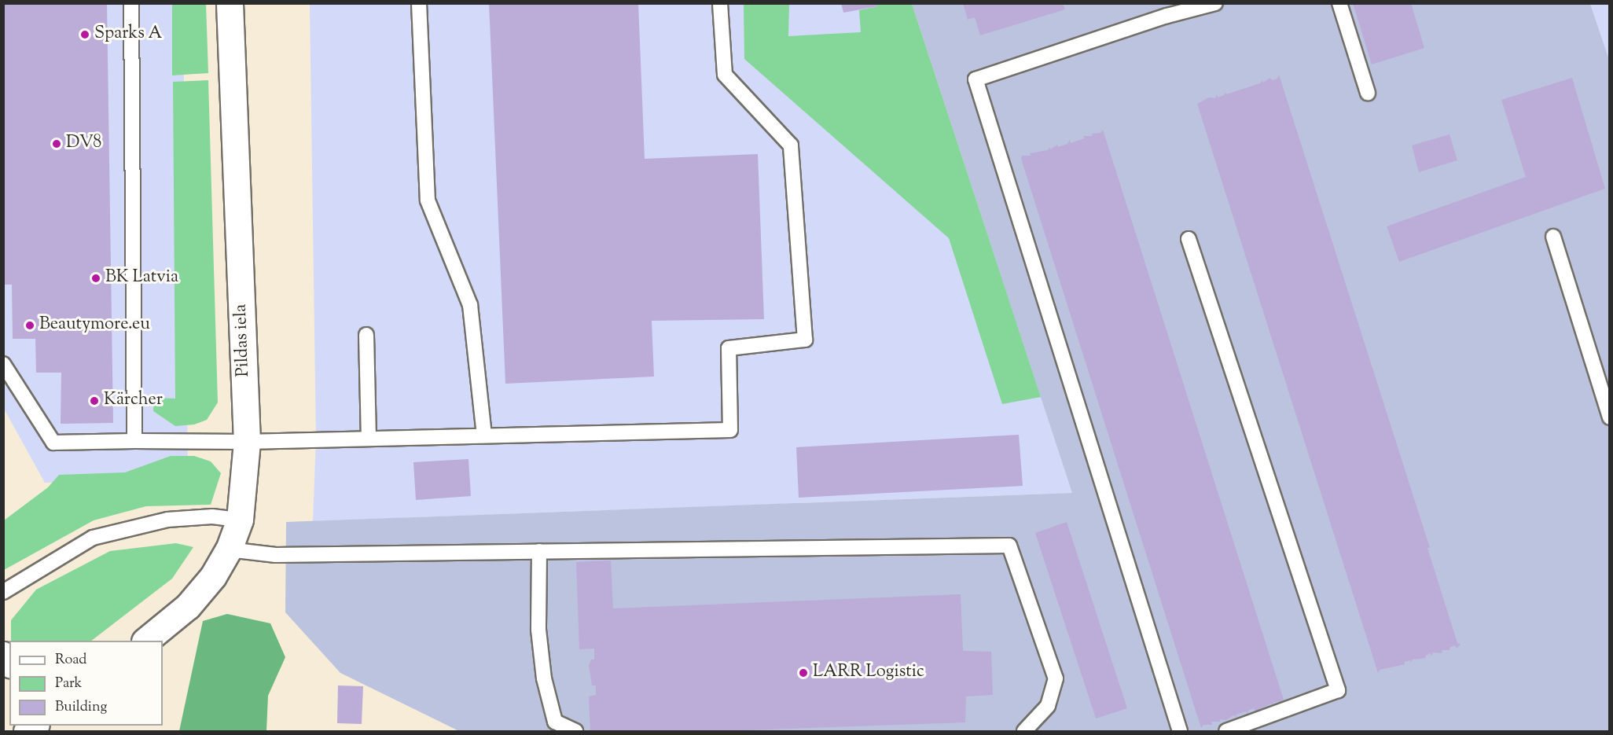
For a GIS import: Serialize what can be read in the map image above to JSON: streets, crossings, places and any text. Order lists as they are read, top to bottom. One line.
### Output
{"streets":{"street":["Pildas iela"]},"places":["Sparks A","DV8","BK Latvia","Beautymore.eu","Kärcher","LARR Logistic"],"legend":["Road","Park","Building"]}
